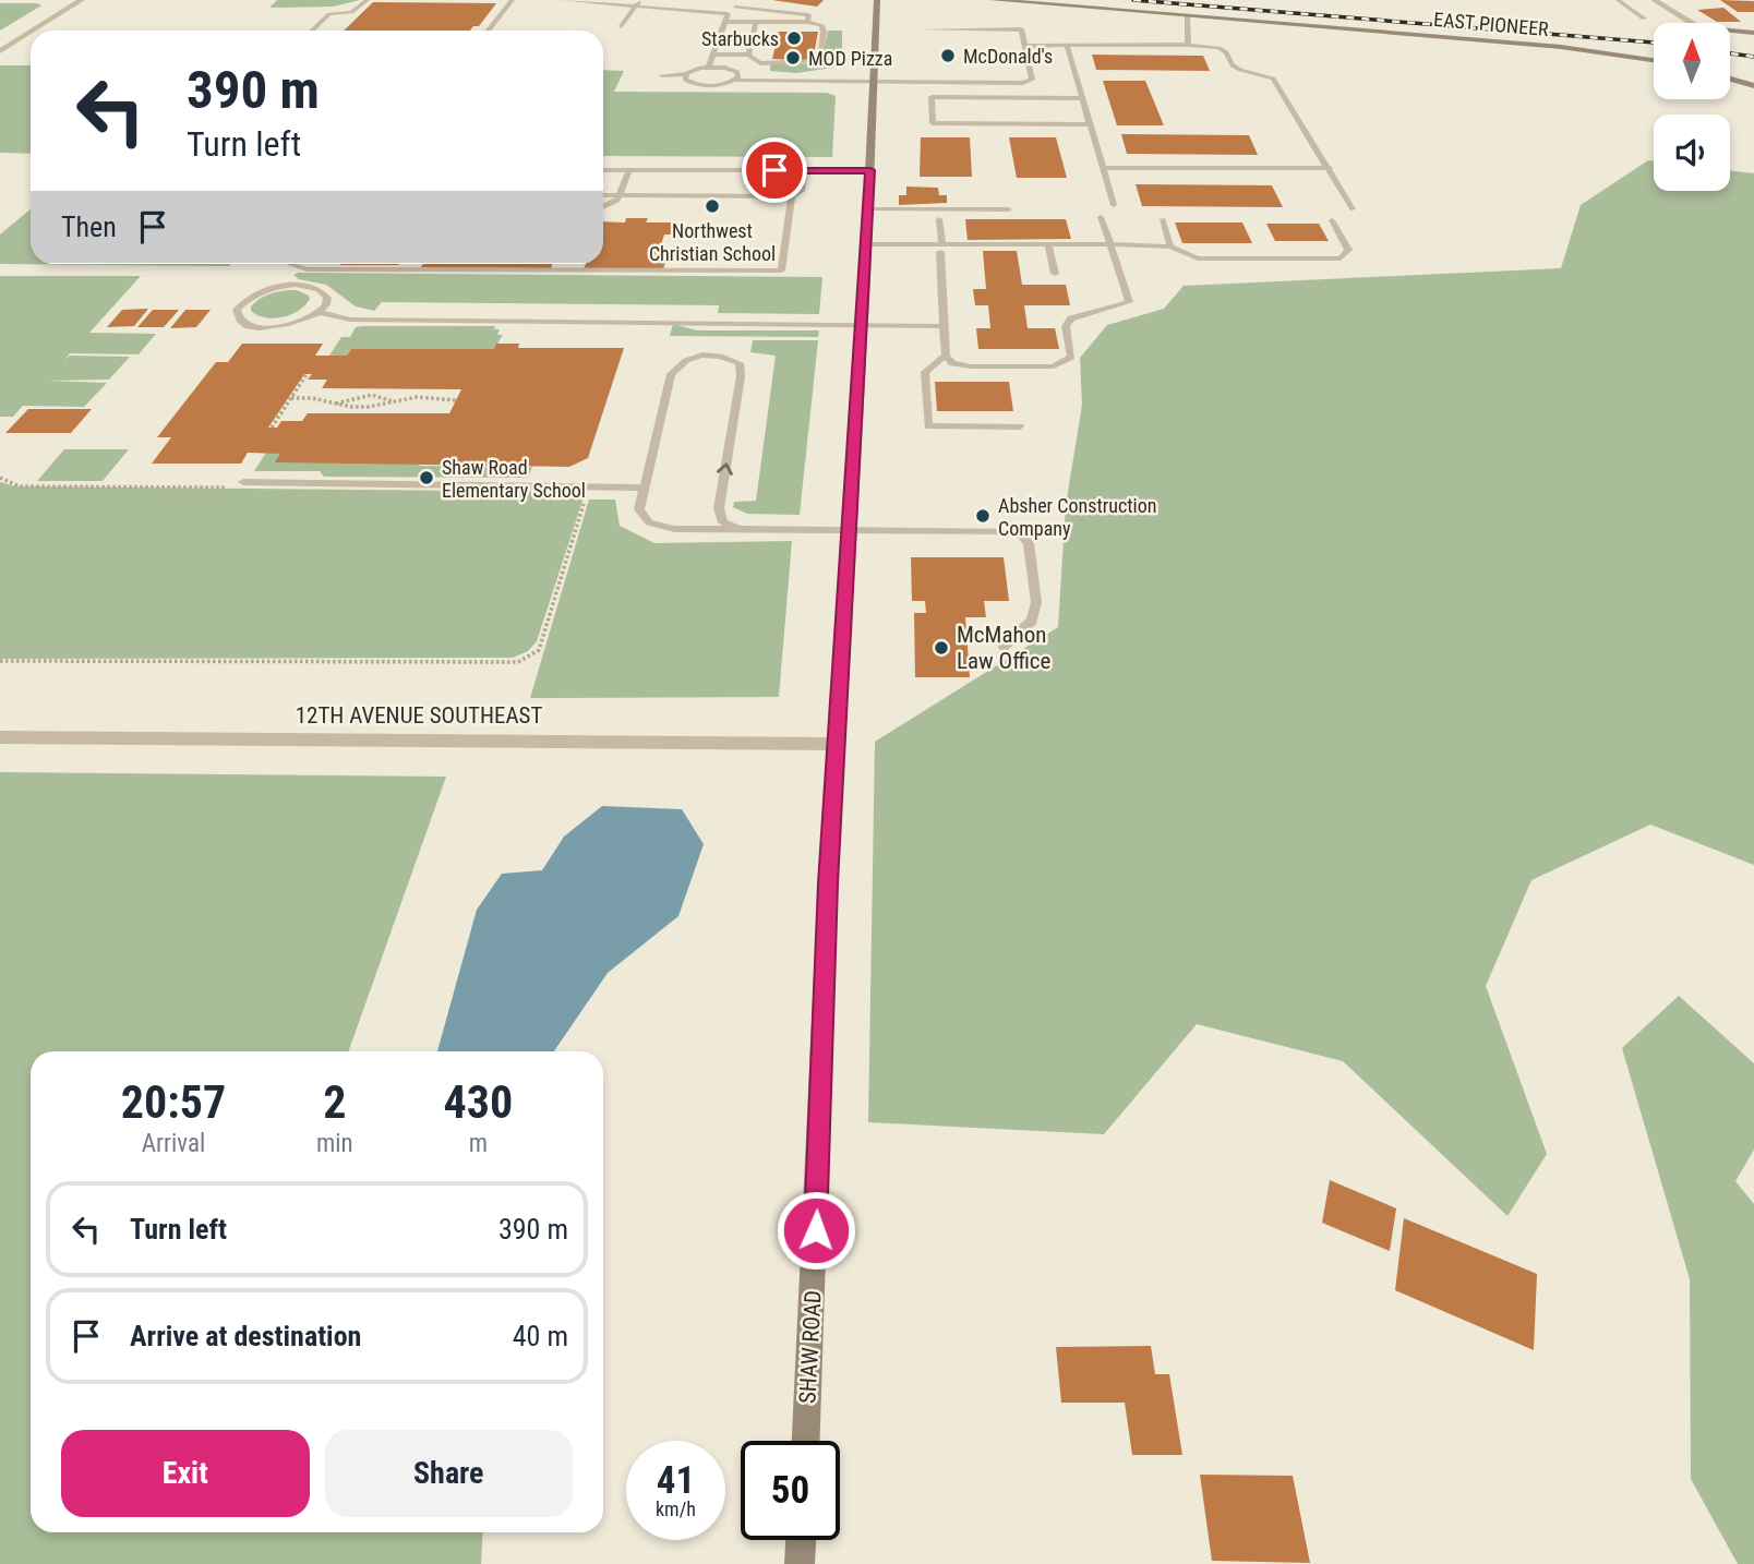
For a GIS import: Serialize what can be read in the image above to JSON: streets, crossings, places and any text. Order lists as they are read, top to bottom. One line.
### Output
{"streets":{"main road":["EAST PIONEER","SHAW ROAD"],"street":["12TH AVENUE SOUTHEAST"]},"crossings":[["12TH AVENUE SOUTHEAST","SHAW ROAD"]],"places":["Starbucks","McDonald's","MOD Pizza","Northwest Christian School","Shaw Road Elementary School","Absher Construction Company","McMahon Law Office"],"north":"top","page":{"turn":["390 m","Turn left"],"then":"Then","eta":["20:57","Arrival","2","min","430","m"],"list":[{"name":"Turn left","value":"390 m"},{"name":"Arrive at destination","value":"40 m"}],"buttons":["Exit","Share"],"speed":"41 km/h","limit":"50"}}
